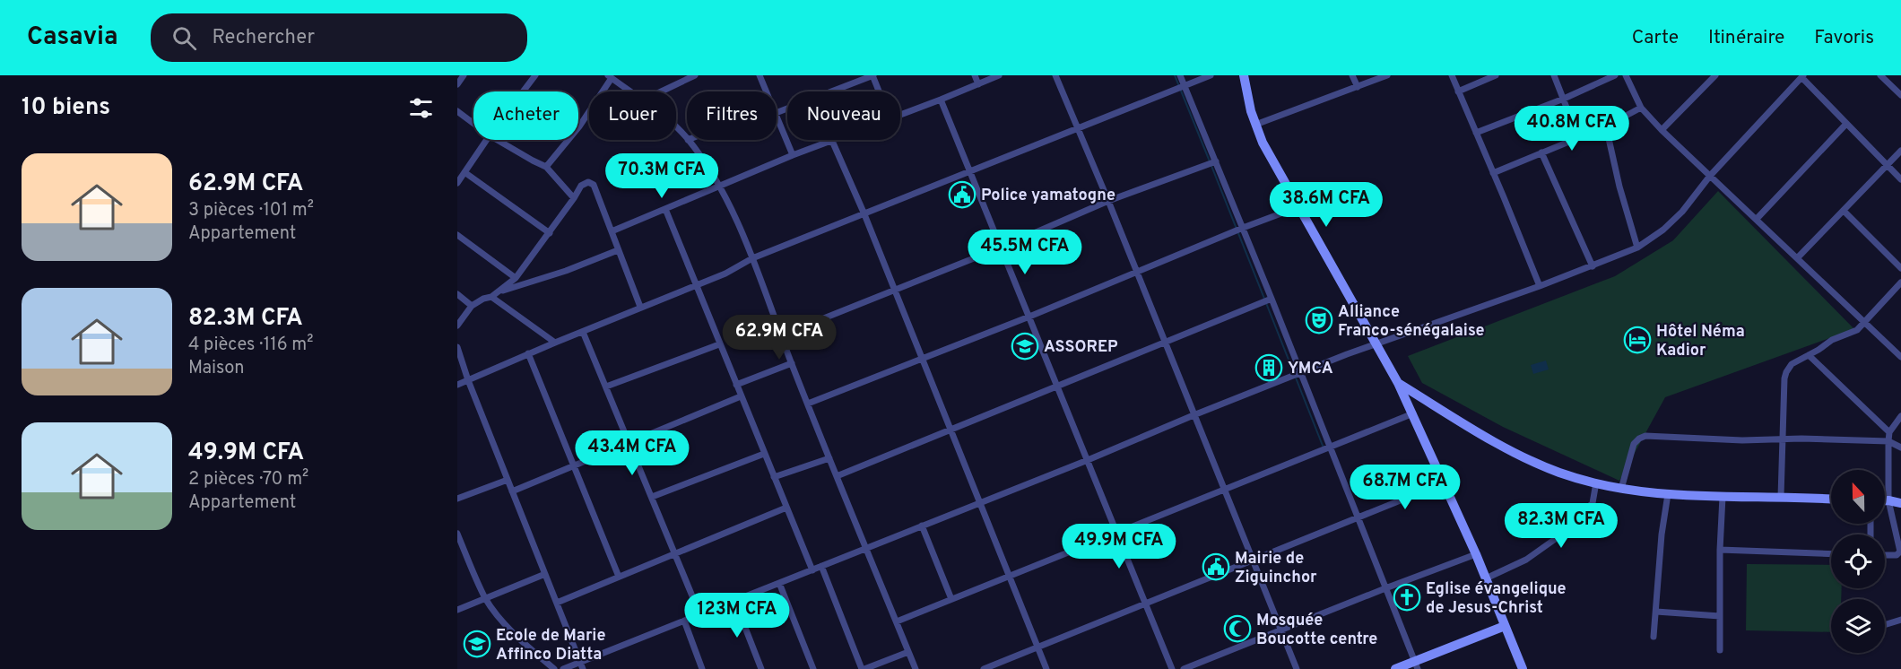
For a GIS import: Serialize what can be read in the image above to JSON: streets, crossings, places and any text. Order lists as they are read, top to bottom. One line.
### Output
{"places":{"public building":["Police yamatogne","Mairie de Ziguinchor"],"theatre":["Alliance Franco-sénégalaise"],"hotel":["Hôtel Néma Kadior"],"school or university":["ASSOREP","Ecole de Marie Affinco Diatta"],"building":["YMCA"],"church":["Eglise évangelique de Jesus-Christ"],"mosque":["Mosquée Boucotte centre"]},"north":"top","page":{"header":"Casavia","search":"Rechercher","nav":["Carte","Itinéraire","Favoris"],"heading":"10 biens","chip":["Acheter","Louer","Filtres","Nouveau"],"price":["40.8M CFA","70.3M CFA","38.6M CFA","45.5M CFA","62.9M CFA","43.4M CFA","68.7M CFA","82.3M CFA","49.9M CFA","123M CFA"],"list":[{"name":"62.9M CFA","note":"3 pièces · 101 m² · Appartement"},{"name":"82.3M CFA","note":"4 pièces · 116 m² · Maison"},{"name":"49.9M CFA","note":"2 pièces · 70 m² · Appartement"}]}}
